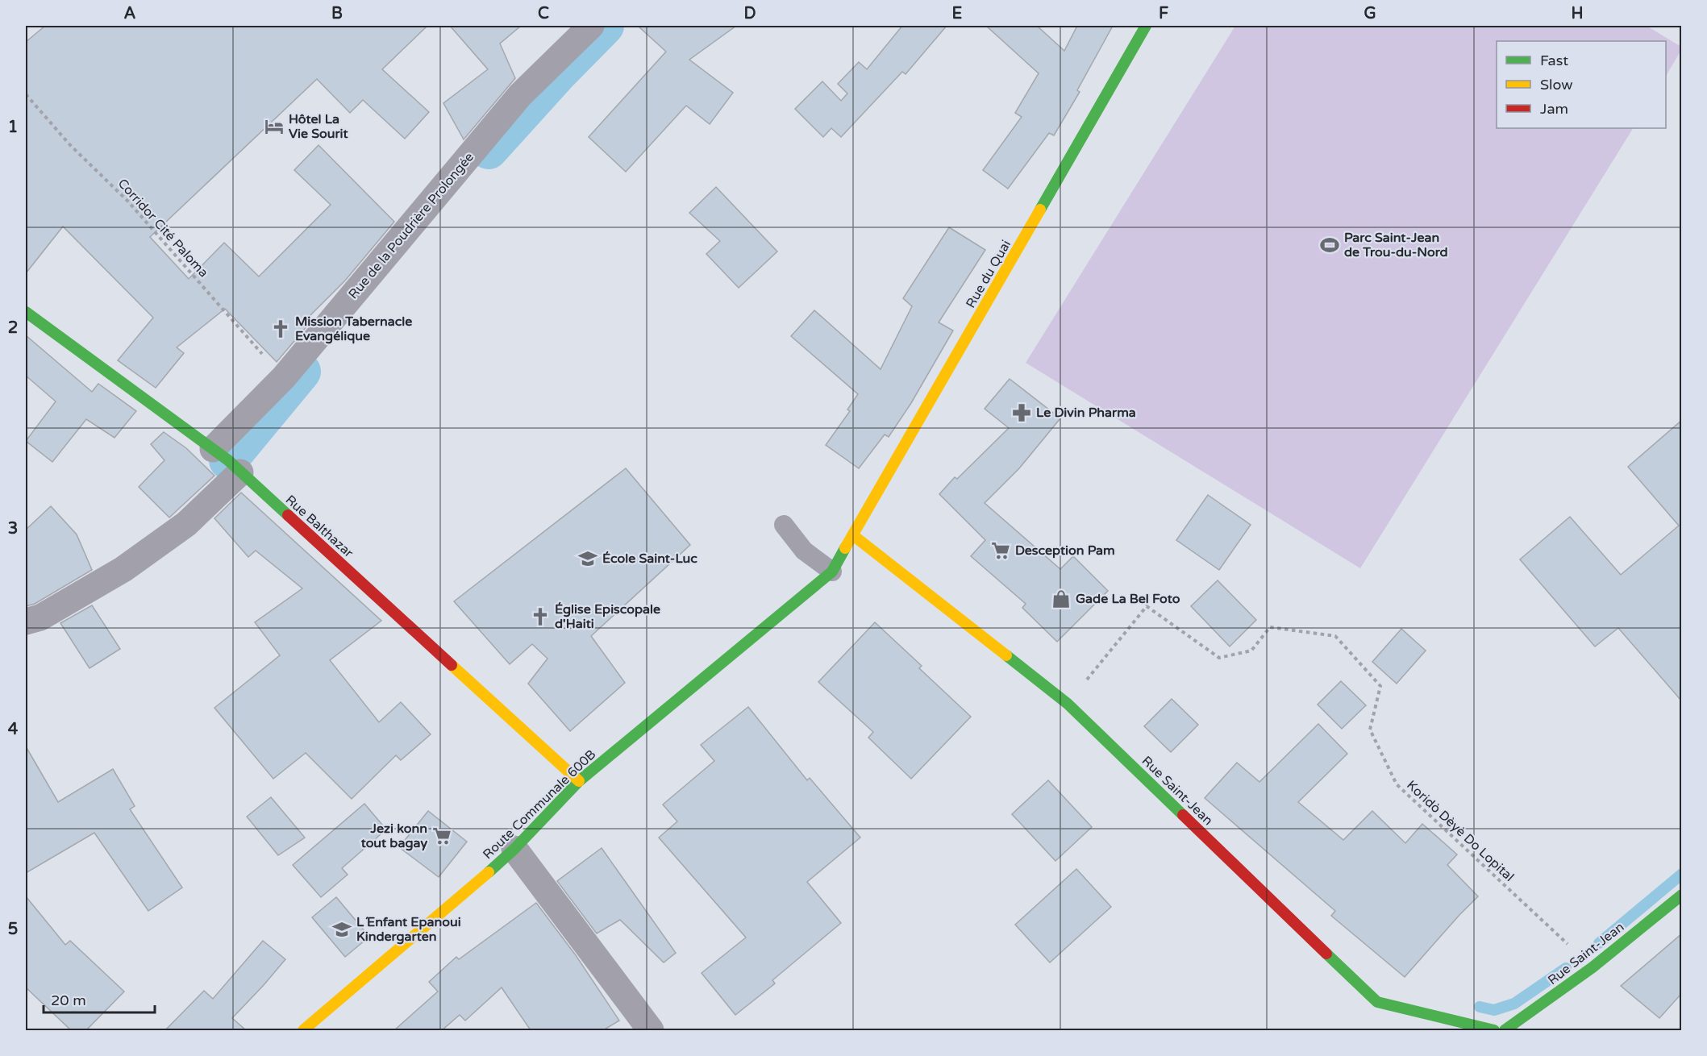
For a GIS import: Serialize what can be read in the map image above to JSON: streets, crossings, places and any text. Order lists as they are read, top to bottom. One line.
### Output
{"streets":{"street":["Rue de la Poudrière Prolongée","Rue du Quai","Rue Balthazar","Rue Saint-Jean","Route Communale 600B"],"path":["Corridor Cité Paloma","Koridò Dèyè Do Lopital"]},"crossings":[["Rue de la Poudrière Prolongée","Corridor Cité Paloma"],["Rue de la Poudrière Prolongée","Rue Balthazar"],["Rue du Quai","Rue Saint-Jean"],["Rue du Quai","Route Communale 600B"],["Rue Balthazar","Route Communale 600B"],["Rue Saint-Jean","Route Communale 600B"],["Rue Saint-Jean","Koridò Dèyè Do Lopital"]],"places":{"hotel":["Hôtel La Vie Sourit"],"sports":["Parc Saint-Jean de Trou-du-Nord"],"church":["Mission Tabernacle Evangélique","Église Episcopale d'Haiti"],"pharmacy":["Le Divin Pharma"],"supermarket":["Desception Pam","Jezi konn tout bagay"],"school or university":["École Saint-Luc","L´Enfant Epanoui Kindergarten"],"shop":["Gade La Bel Foto"]},"legend":["Fast","Slow","Jam"],"scale_bar":"20 m","grid":{"columns":["A","B","C","D","E","F","G","H"],"rows":["1","2","3","4","5"]}}
